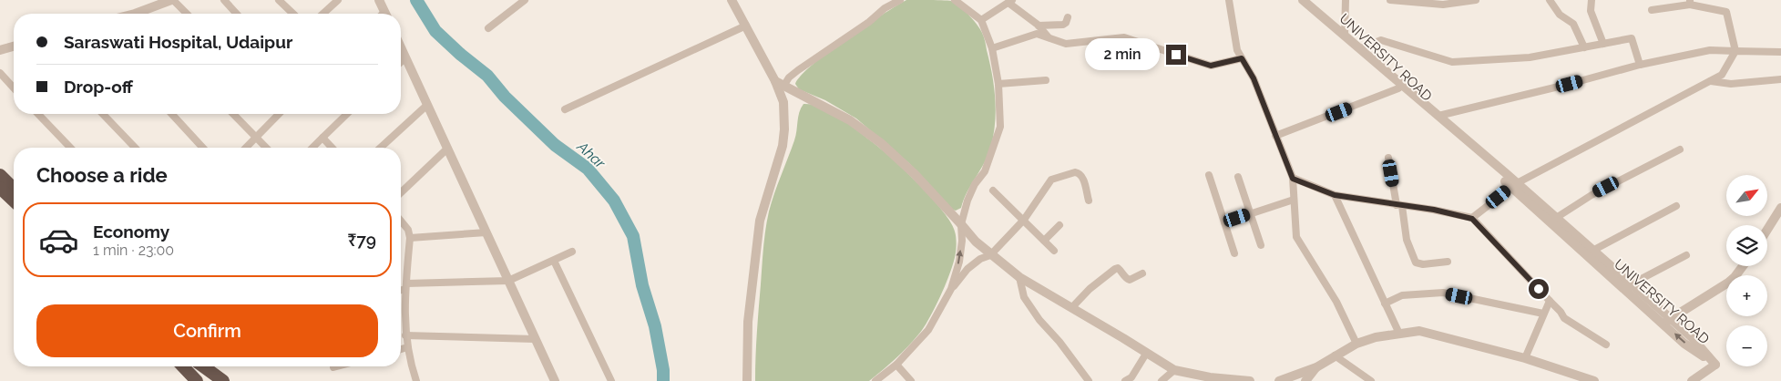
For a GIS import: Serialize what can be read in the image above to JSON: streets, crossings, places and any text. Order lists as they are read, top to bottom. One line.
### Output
{"streets":{"street":["UNIVERSITY ROAD"]},"water":["Ahar"],"north":"top right","page":{"banner":["Saraswati Hospital, Udaipur","Drop-off"],"bubble":"2 min","heading":"Choose a ride","map_buttons":["+","−"],"list":[{"name":"Economy","note":"1 min · 23:00","value":"₹79"}],"buttons":"Confirm"}}
